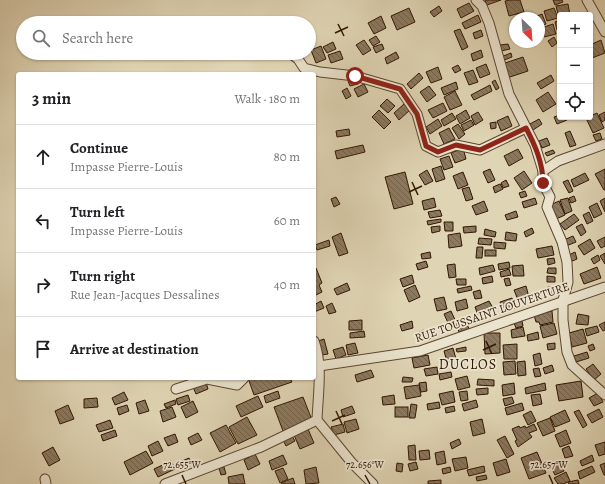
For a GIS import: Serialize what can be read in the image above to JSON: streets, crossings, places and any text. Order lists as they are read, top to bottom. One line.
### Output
{"streets":{"street":["RUE TOUSSAINT LOUVERTURE"]},"districts":["DUCLOS"],"north":"bottom right","page":{"map_buttons":["+","−"],"search":"Search here","heading":["3 min","Walk · 180 m"],"list":[["Continue","Impasse Pierre-Louis","80 m"],["Turn left","Impasse Pierre-Louis","60 m"],["Turn right","Rue Jean-Jacques Dessalines","40 m"],"Arrive at destination"]},"coordinates":["72.655°W","72.656°W","72.657°W"]}
